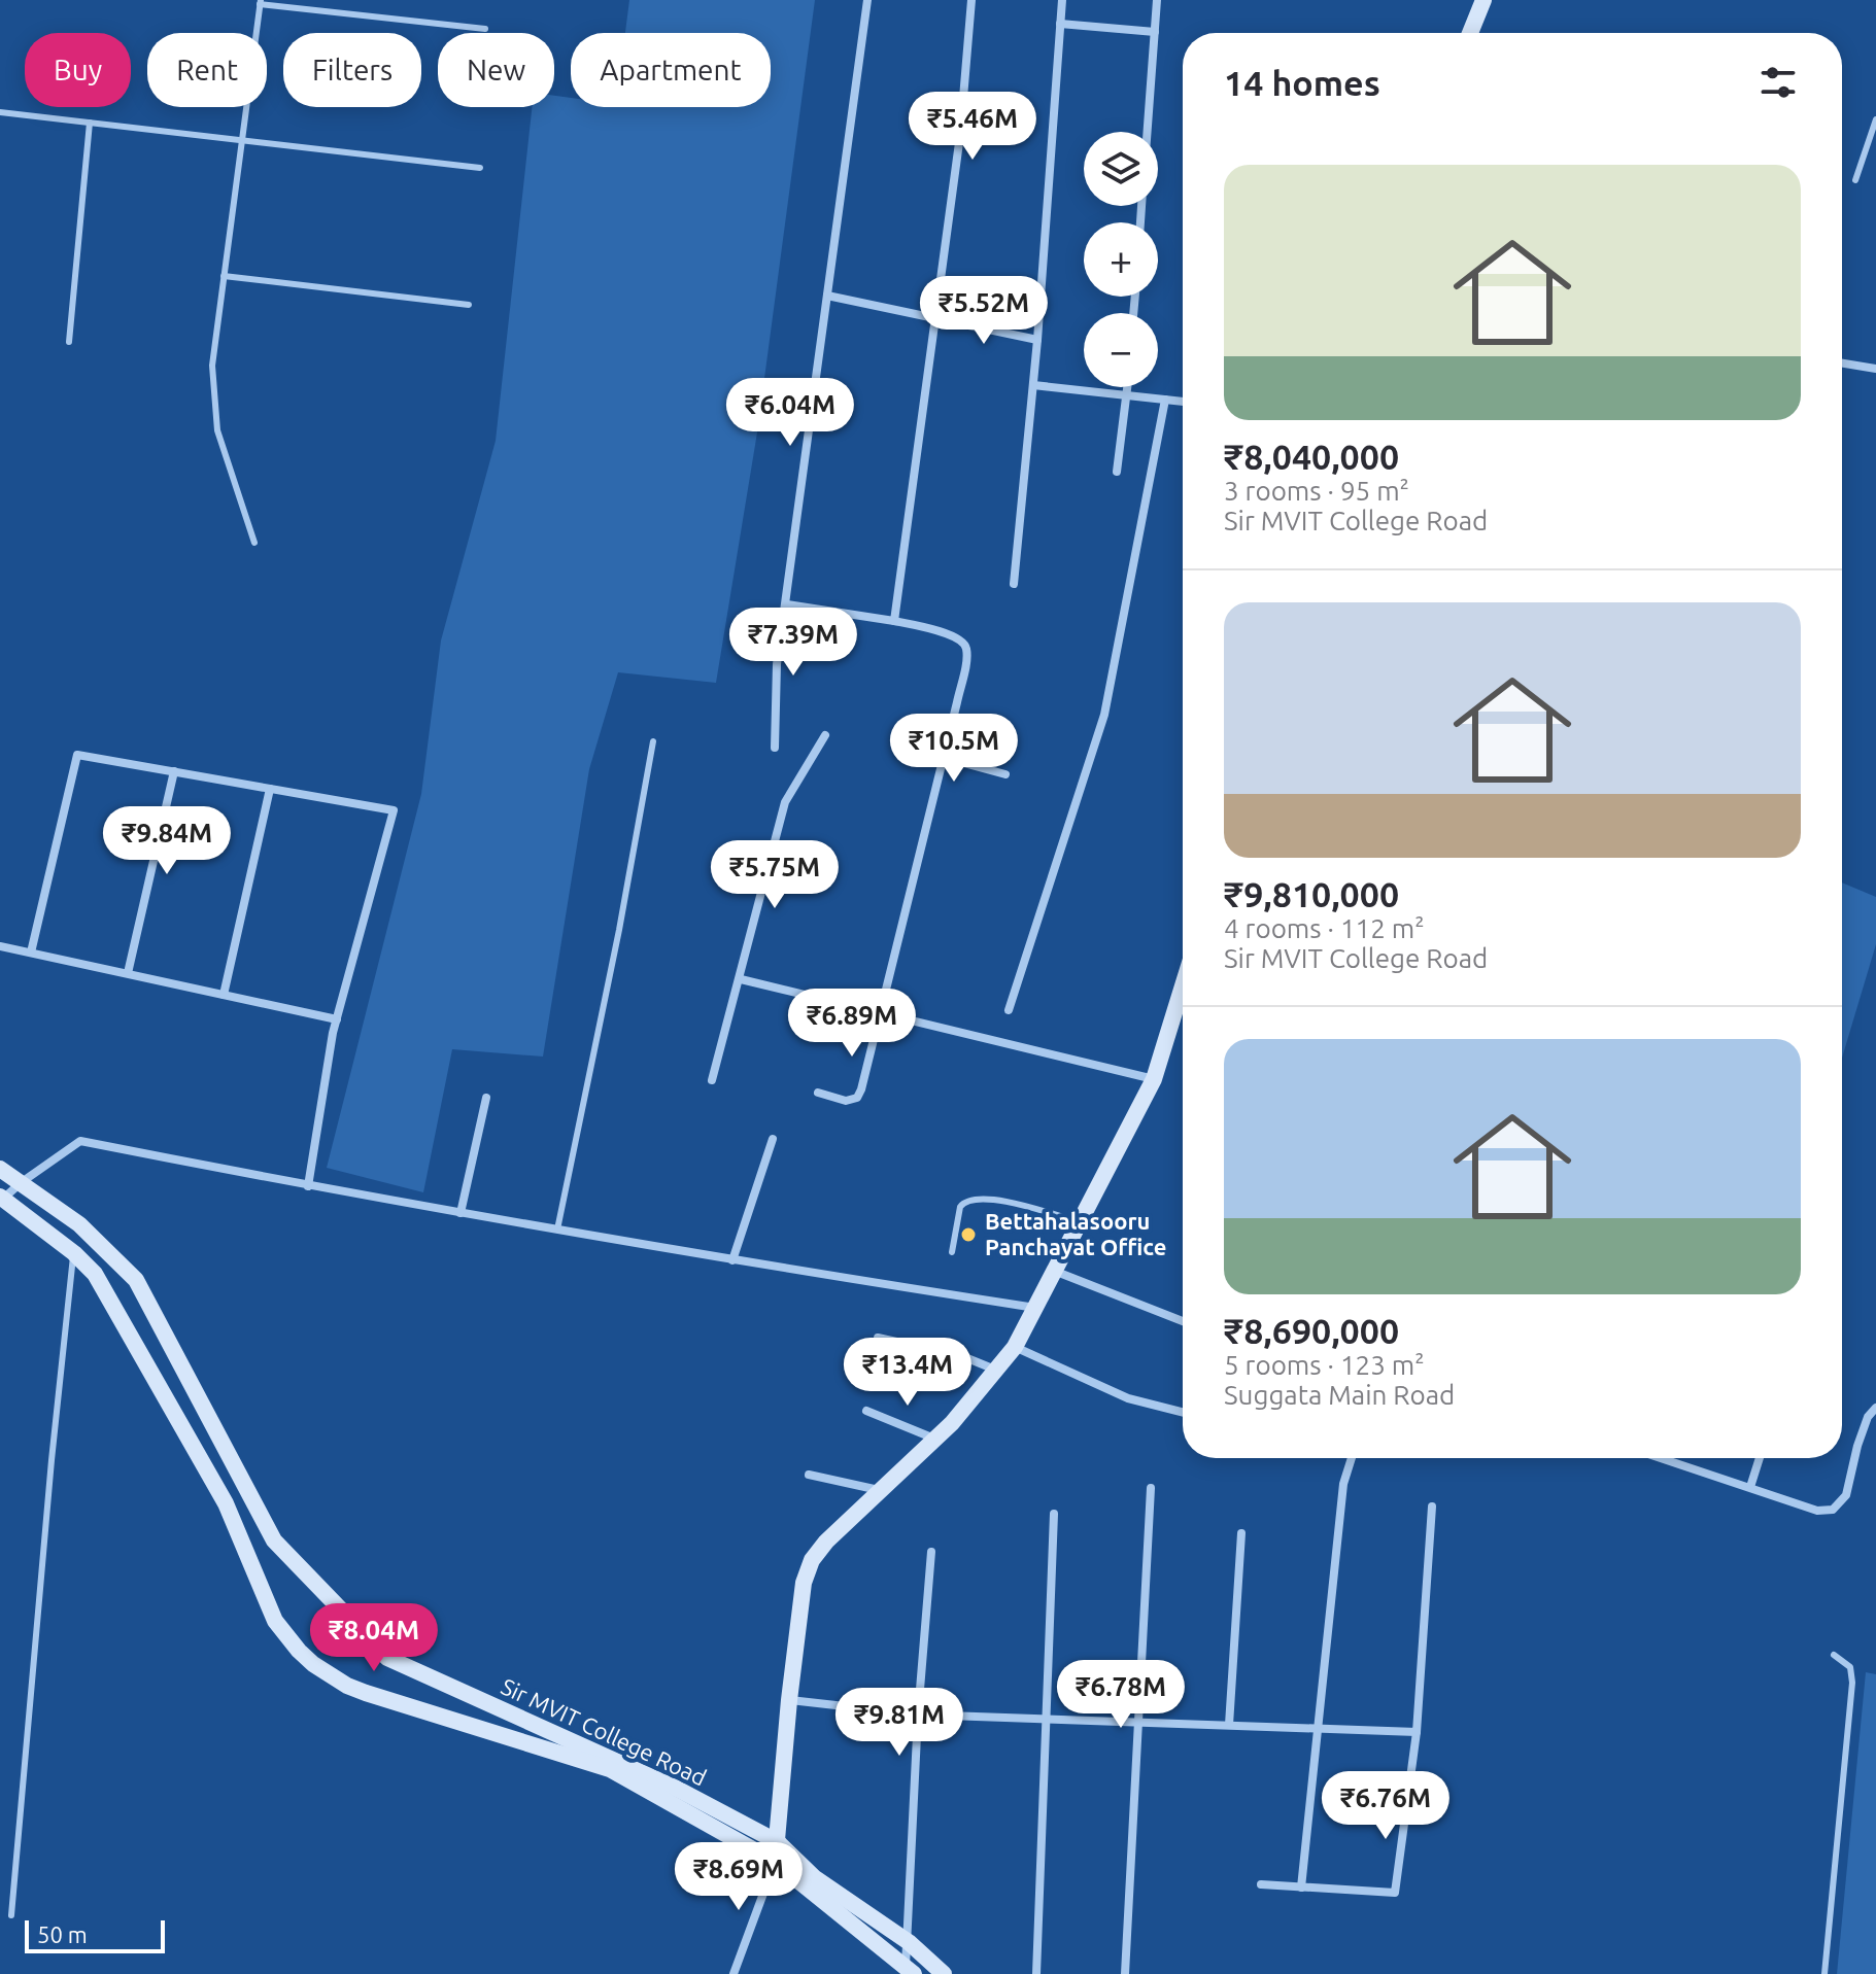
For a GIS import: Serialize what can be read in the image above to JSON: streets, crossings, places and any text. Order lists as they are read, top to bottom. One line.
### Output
{"streets":{"main road":["Sir MVIT College Road"]},"places":["Bettahalasooru Panchayat Office"],"scale_bar":"50 m","page":{"chip":["Buy","Rent","Filters","New","Apartment"],"heading":"14 homes","price":["₹5.46M","₹5.52M","₹6.04M","₹7.39M","₹10.5M","₹9.84M","₹5.75M","₹6.89M","₹13.4M","₹8.04M","₹6.78M","₹9.81M","₹6.76M","₹8.69M"],"map_buttons":["+","−"],"list":[{"name":"₹8,040,000","note":"3 rooms · 95 m² · Sir MVIT College Road"},{"name":"₹9,810,000","note":"4 rooms · 112 m² · Sir MVIT College Road"},{"name":"₹8,690,000","note":"5 rooms · 123 m² · Suggata Main Road"}],"scale":"50 m"}}
